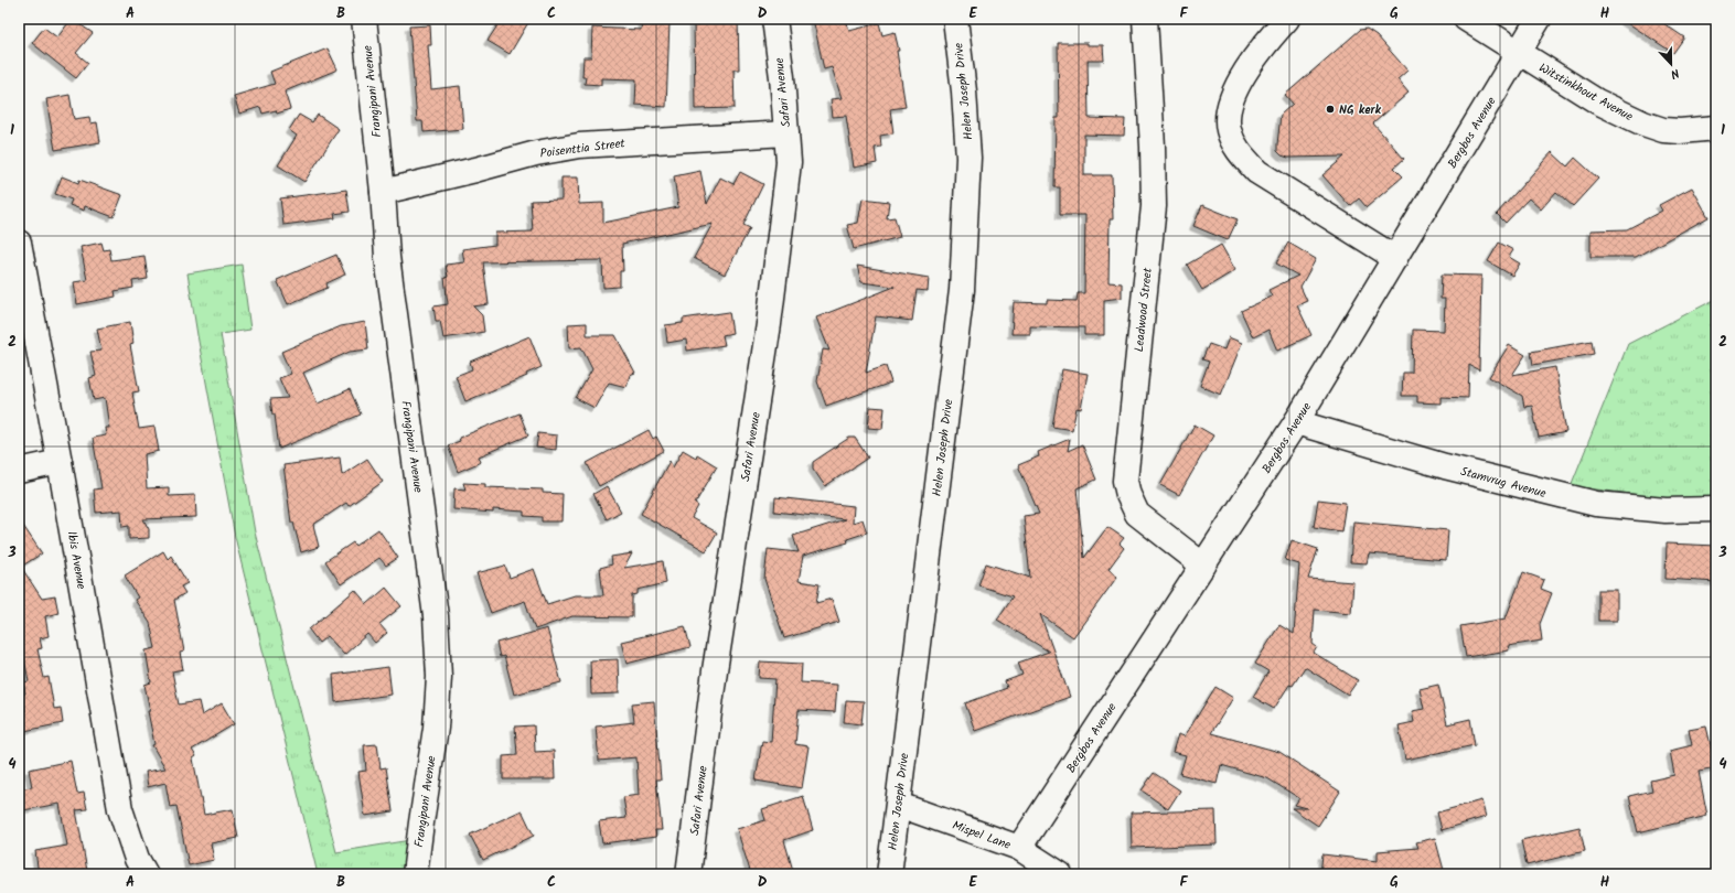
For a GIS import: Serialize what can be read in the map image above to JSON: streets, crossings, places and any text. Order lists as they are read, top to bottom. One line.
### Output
{"streets":{"street":["Frangipani Avenue","Helen Joseph Drive","Witstinkhout Avenue","Safari Avenue","Bergbos Avenue","Poisenttia Street","Leadwood Street","Stamvrug Avenue","Ibis Avenue","Mispel Lane"]},"crossings":[["Frangipani Avenue","Poisenttia Street"],["Helen Joseph Drive","Mispel Lane"],["Witstinkhout Avenue","Bergbos Avenue"],["Safari Avenue","Poisenttia Street"],["Bergbos Avenue","Leadwood Street"],["Bergbos Avenue","Stamvrug Avenue"],["Bergbos Avenue","Mispel Lane"]],"places":["NG kerk"],"north":"bottom","grid":{"columns":["A","B","C","D","E","F","G","H"],"rows":["1","2","3","4"]}}
